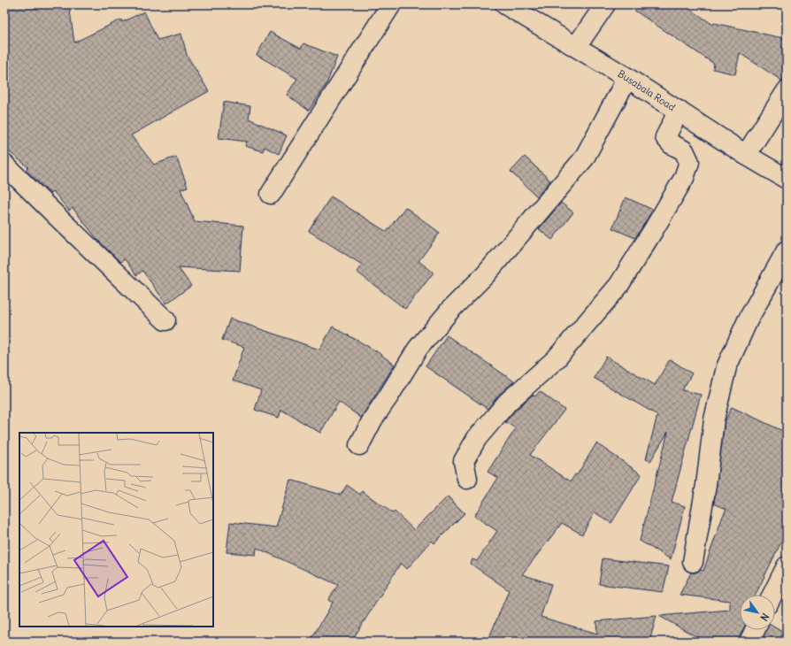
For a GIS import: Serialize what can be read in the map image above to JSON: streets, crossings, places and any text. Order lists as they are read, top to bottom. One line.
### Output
{"streets":{"street":["Busabala Road"]},"north":"bottom right"}
